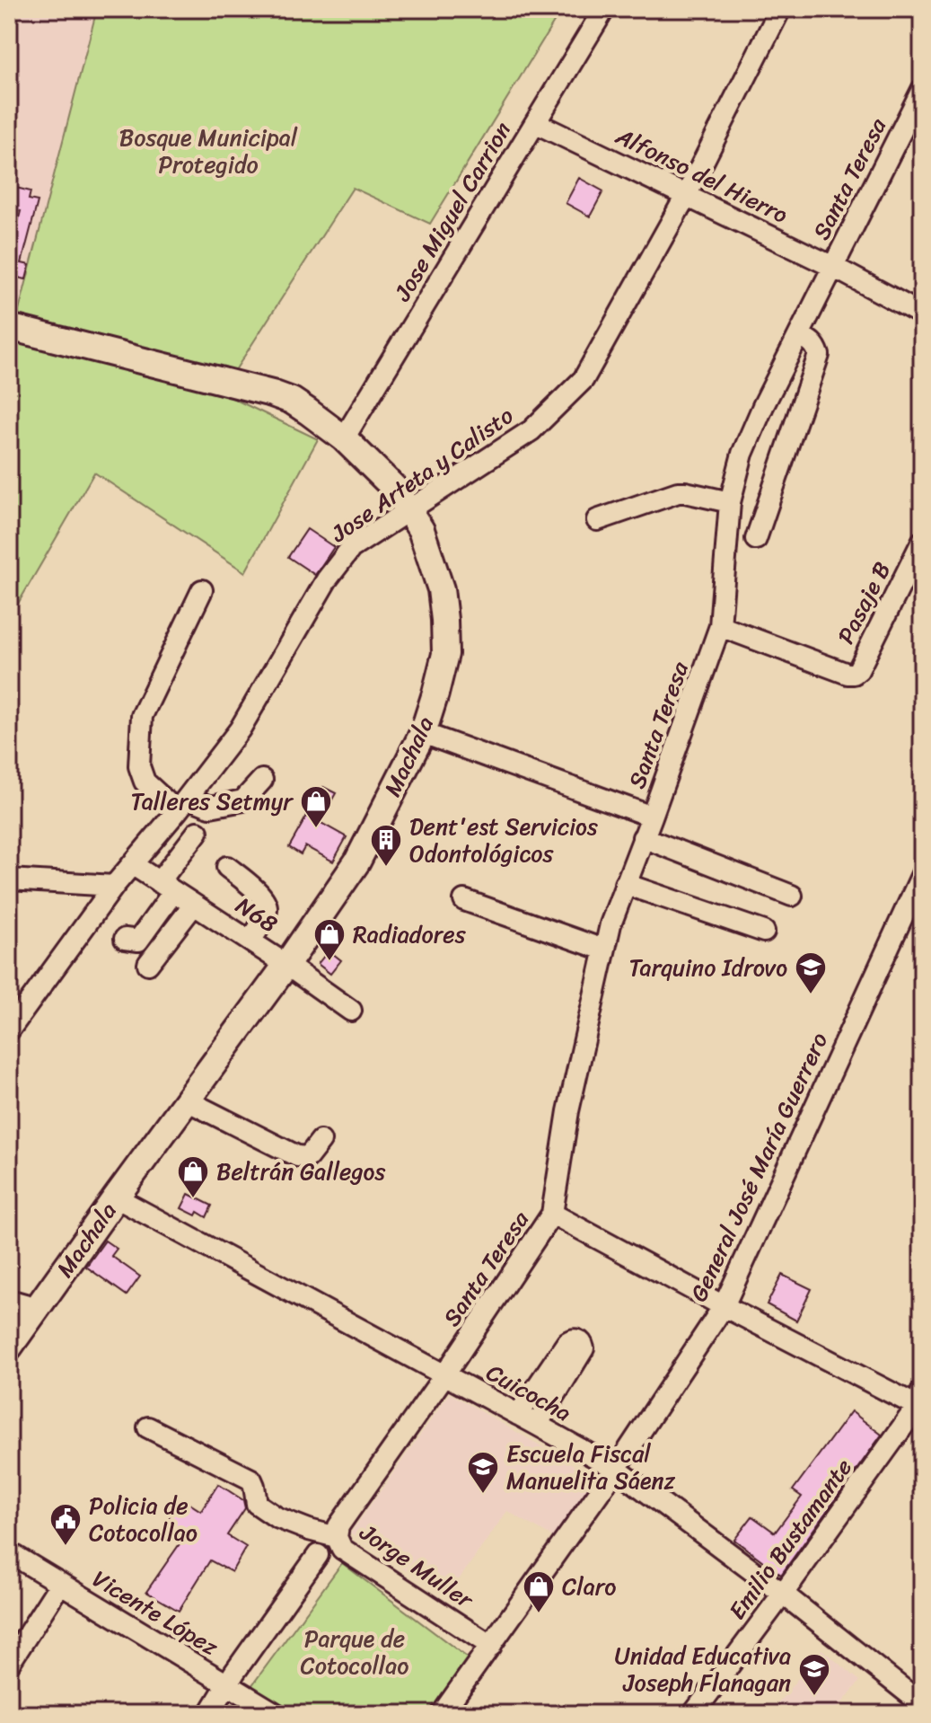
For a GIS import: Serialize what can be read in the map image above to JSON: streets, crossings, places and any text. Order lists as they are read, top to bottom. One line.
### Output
{"streets":{"main road":["Machala"],"street":["Alfonso del Hierro","Santa Teresa","Jose Miguel Carrion","Jose Arteta y Calisto","Pasaje B","N68","General José María Guerrero","Cuicocha","Emilio Bustamante","Jorge Muller","Vicente López"]},"crossings":[["Alfonso del Hierro","Santa Teresa"],["Alfonso del Hierro","Jose Miguel Carrion"],["Alfonso del Hierro","Jose Arteta y Calisto"],["Santa Teresa","Pasaje B"],["Santa Teresa","Cuicocha"],["Santa Teresa","Jorge Muller"],["Jose Miguel Carrion","Machala"],["Jose Arteta y Calisto","Machala"],["Jose Arteta y Calisto","N68"],["Machala","N68"],["Machala","Cuicocha"],["General José María Guerrero","Cuicocha"],["General José María Guerrero","Jorge Muller"],["Cuicocha","Emilio Bustamante"],["Cuicocha","Jorge Muller"]],"parks":["Bosque Municipal Protegido","Parque de Cotocollao"],"places":{"shop":["Talleres Setmyr","Radiadores","Beltrán Gallegos","Claro"],"building":["Dent'est Servicios Odontológicos"],"school or university":["Tarquino Idrovo","Escuela Fiscal Manuelita Sáenz","Unidad Educativa Joseph Flanagan"],"public building":["Policia de Cotocollao"]}}
